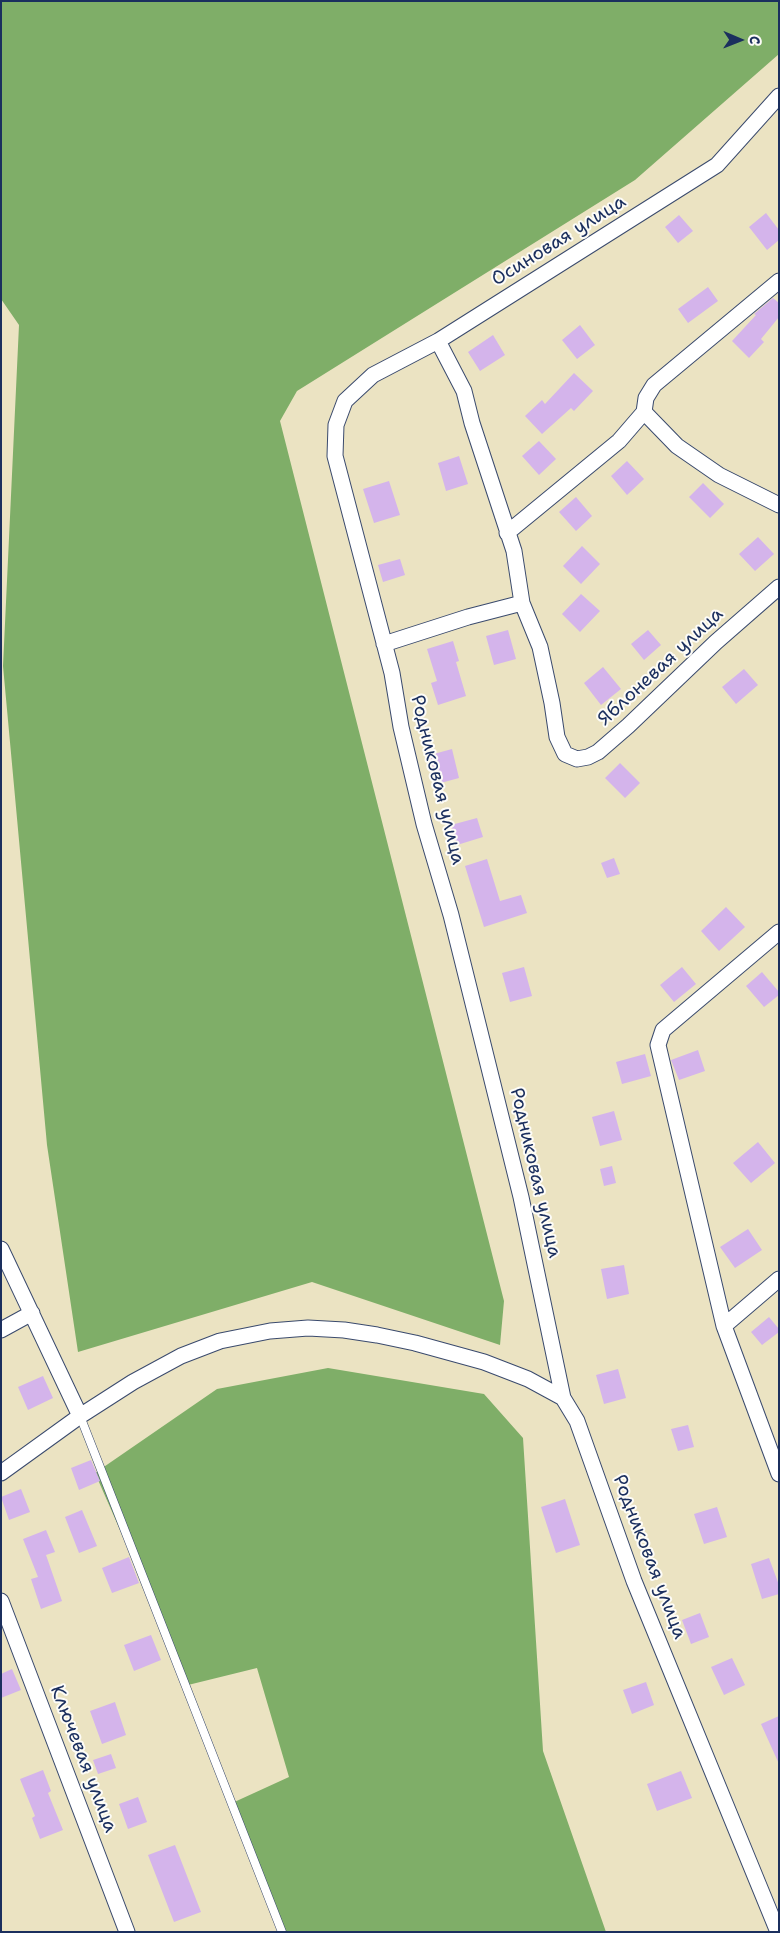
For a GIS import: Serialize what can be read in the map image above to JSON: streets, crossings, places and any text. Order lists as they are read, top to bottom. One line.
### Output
{"streets":{"street":["Осиновая улица","Яблоневая улица","Родниковая улица","Ключевая улица"]},"crossings":[["Осиновая улица","Родниковая улица"]],"north":"right"}
